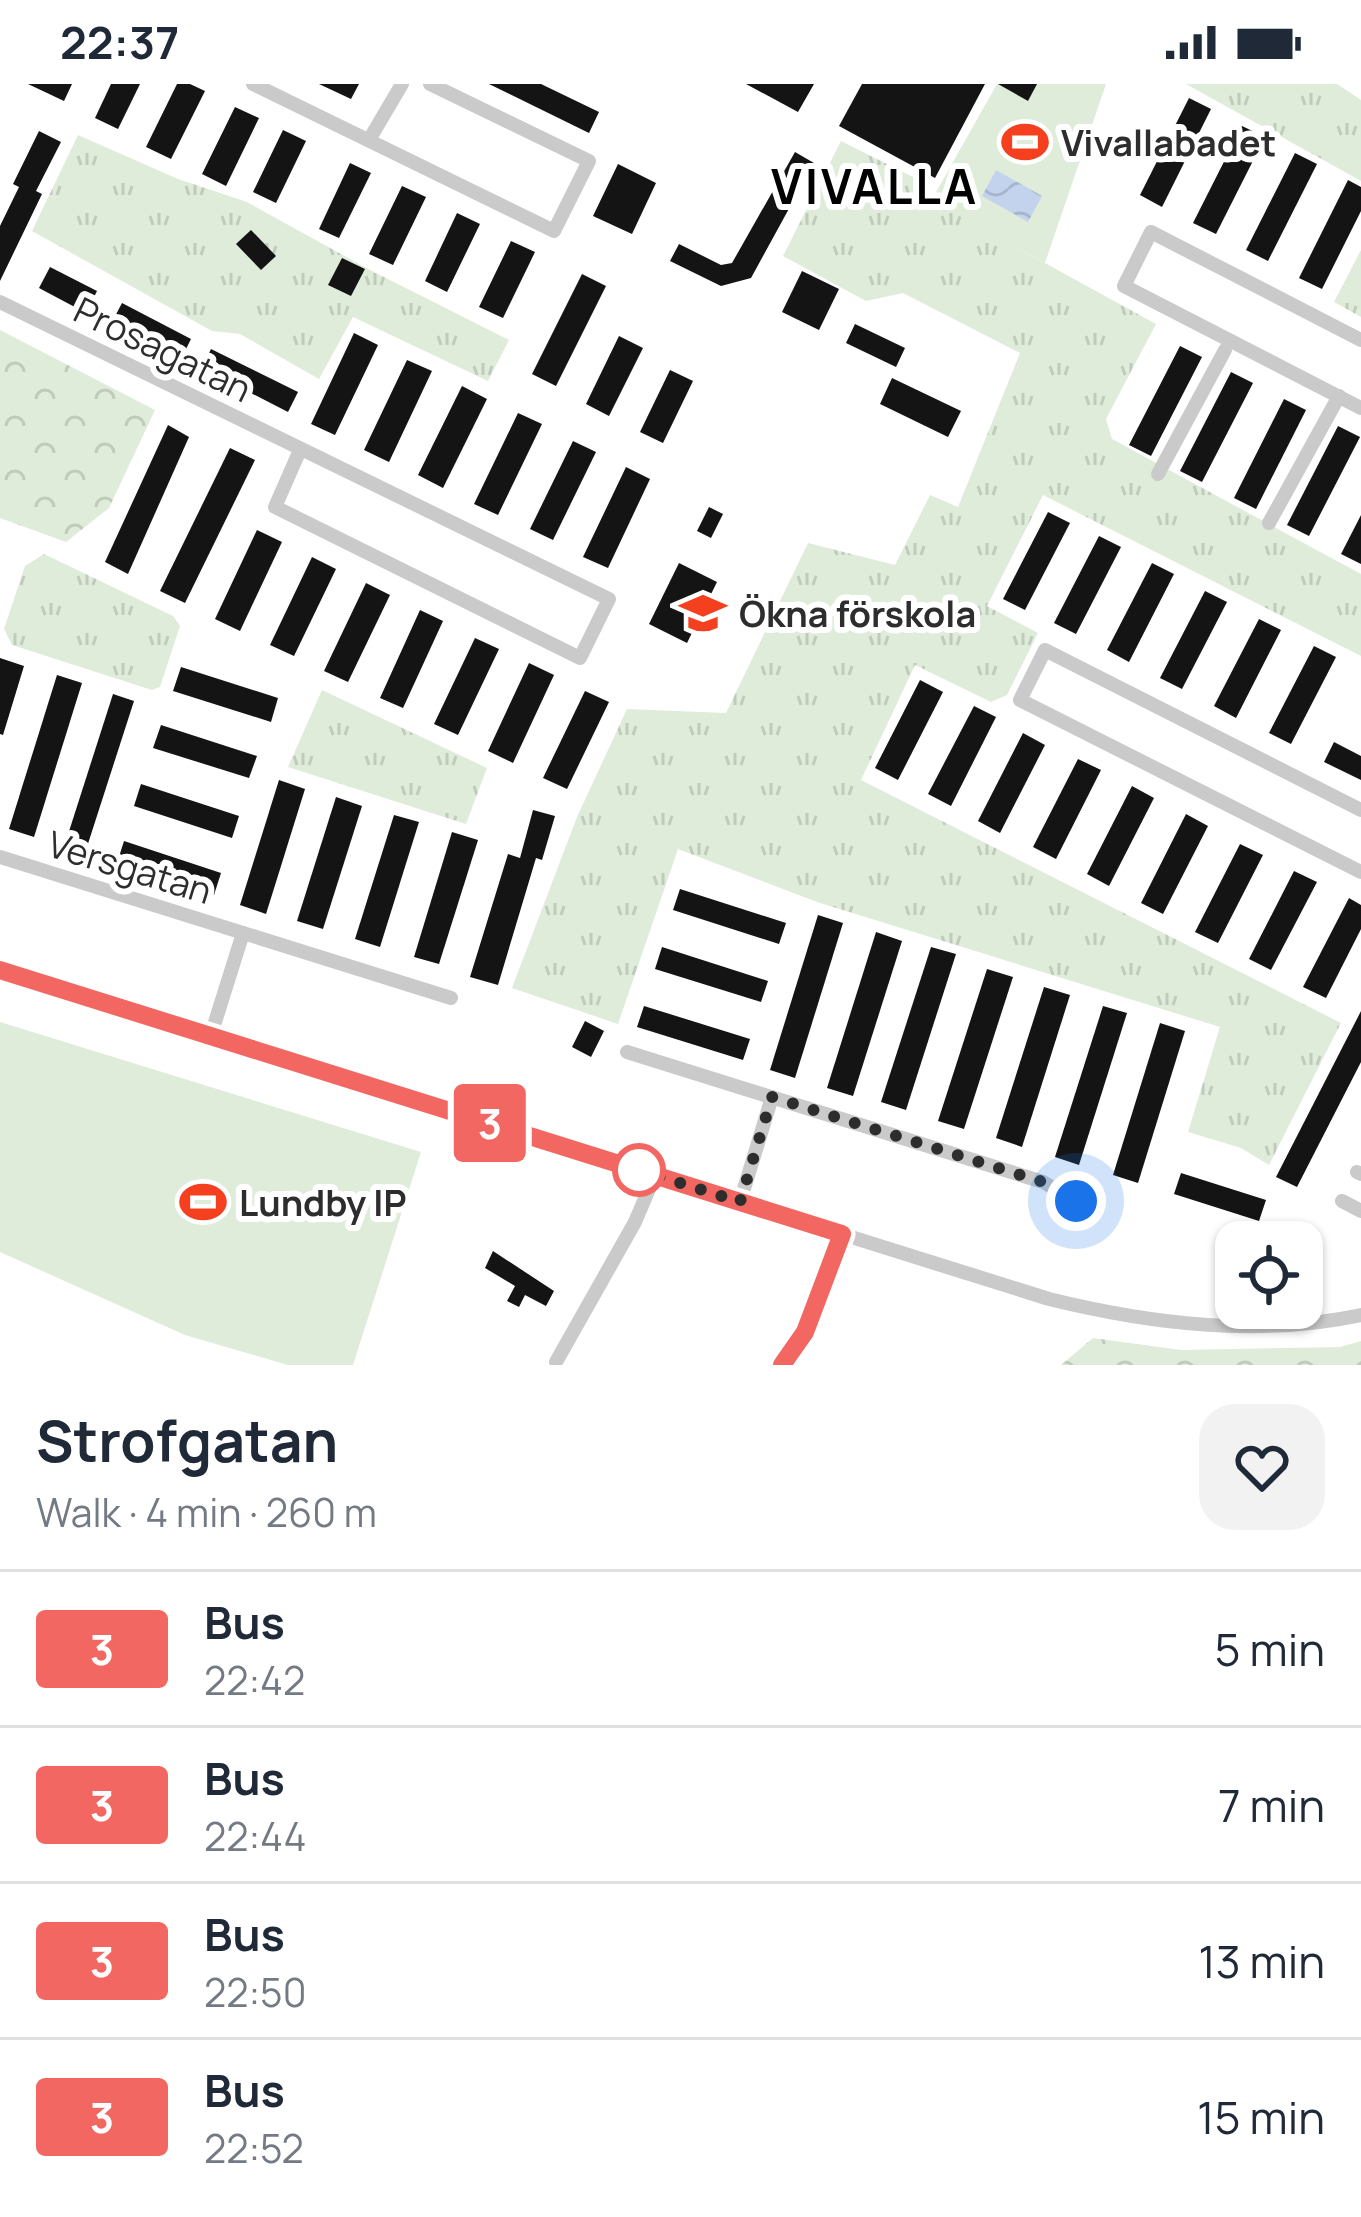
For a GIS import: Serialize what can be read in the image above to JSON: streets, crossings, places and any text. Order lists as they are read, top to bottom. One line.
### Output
{"streets":{"street":["Prosagatan","Versgatan"]},"districts":["VIVALLA"],"places":{"sports":["Vivallabadet","Lundby IP"],"school or university":["Ökna förskola"]},"lines":["bus line 3"],"page":{"status":"22:37","on_map":"3","heading":["Strofgatan","Walk · 4 min · 260 m"],"list":[{"mark":"3","name":"Bus","note":"22:42","value":"5 min"},{"mark":"3","name":"Bus","note":"22:44","value":"7 min"},{"mark":"3","name":"Bus","note":"22:50","value":"13 min"},{"mark":"3","name":"Bus","note":"22:52","value":"15 min"}]}}
